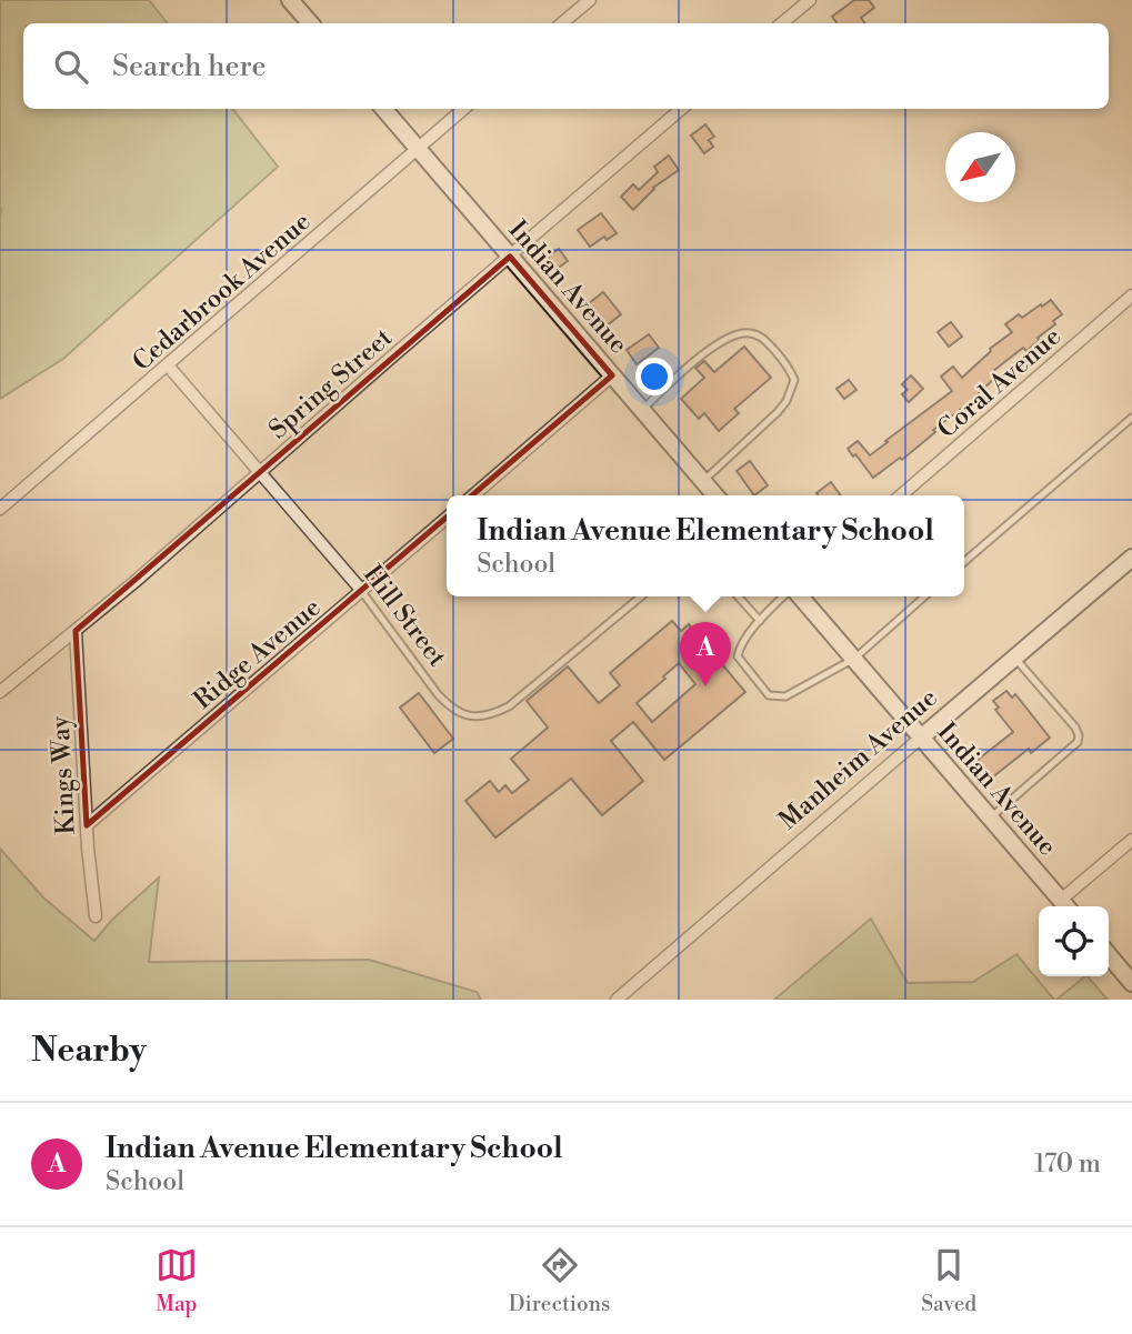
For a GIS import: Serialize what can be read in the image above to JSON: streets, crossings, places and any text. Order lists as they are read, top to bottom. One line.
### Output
{"streets":{"street":["Indian Avenue","Cedarbrook Avenue","Coral Avenue","Spring Street","Hill Street","Ridge Avenue","Manheim Avenue","Kings Way"]},"crossings":[["Indian Avenue","Cedarbrook Avenue"],["Indian Avenue","Spring Street"],["Indian Avenue","Manheim Avenue"],["Cedarbrook Avenue","Hill Street"],["Spring Street","Hill Street"],["Spring Street","Kings Way"],["Hill Street","Ridge Avenue"],["Ridge Avenue","Kings Way"]],"north":"bottom left","page":{"search":"Search here","popup":["Indian Avenue Elementary School","School"],"pins":"A","heading":"Nearby","list":[{"mark":"A","name":"Indian Avenue Elementary School","note":"School","value":"170 m"}],"nav":["Map","Directions","Saved"]}}
